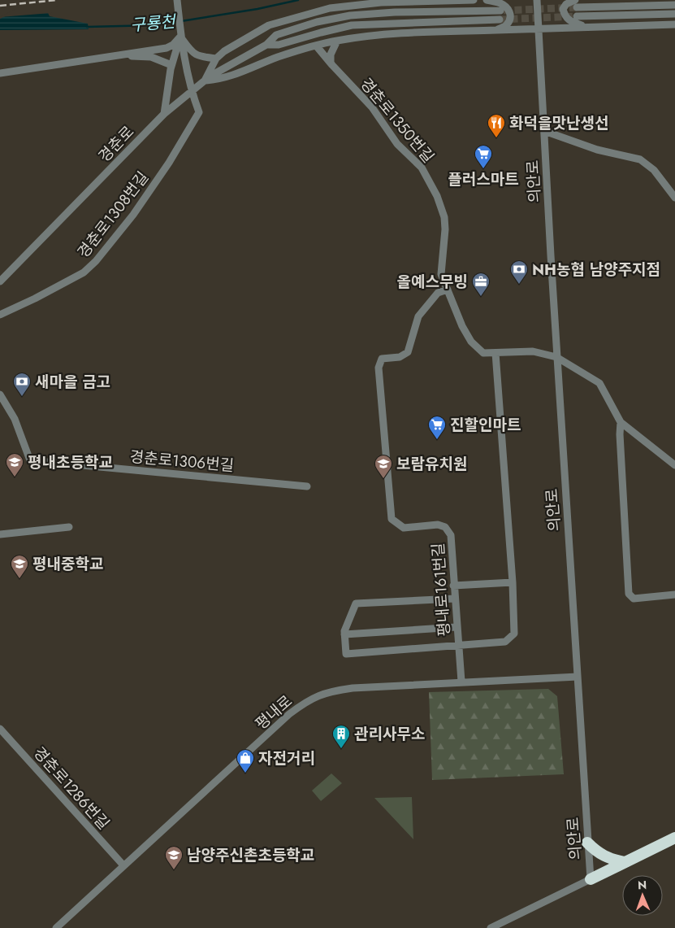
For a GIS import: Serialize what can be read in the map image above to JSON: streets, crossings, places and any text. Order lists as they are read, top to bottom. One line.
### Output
{"streets":{"street":["경춘로1350번길","경춘로","의안로","경춘로1308번길","경춘로1306번길","평내로161번길","평내로","경춘로1286번길"]},"crossings":[["경춘로1350번길","의안로"],["경춘로1350번길","평내로161번길"],["경춘로","경춘로1308번길"],["의안로","평내로"],["평내로161번길","평내로"],["평내로","경춘로1286번길"]],"water":["구룡천"],"places":{"restaurant":["화덕을맛난생선"],"supermarket":["플러스마트","진할인마트"],"bank":["NH농협 남양주지점","새마을 금고"],"office":["올예스무빙"],"school or university":["평내초등학교","보람유치원","평내중학교","남양주신촌초등학교"],"building":["관리사무소"],"shop":["자전거리"]},"north":"top"}
